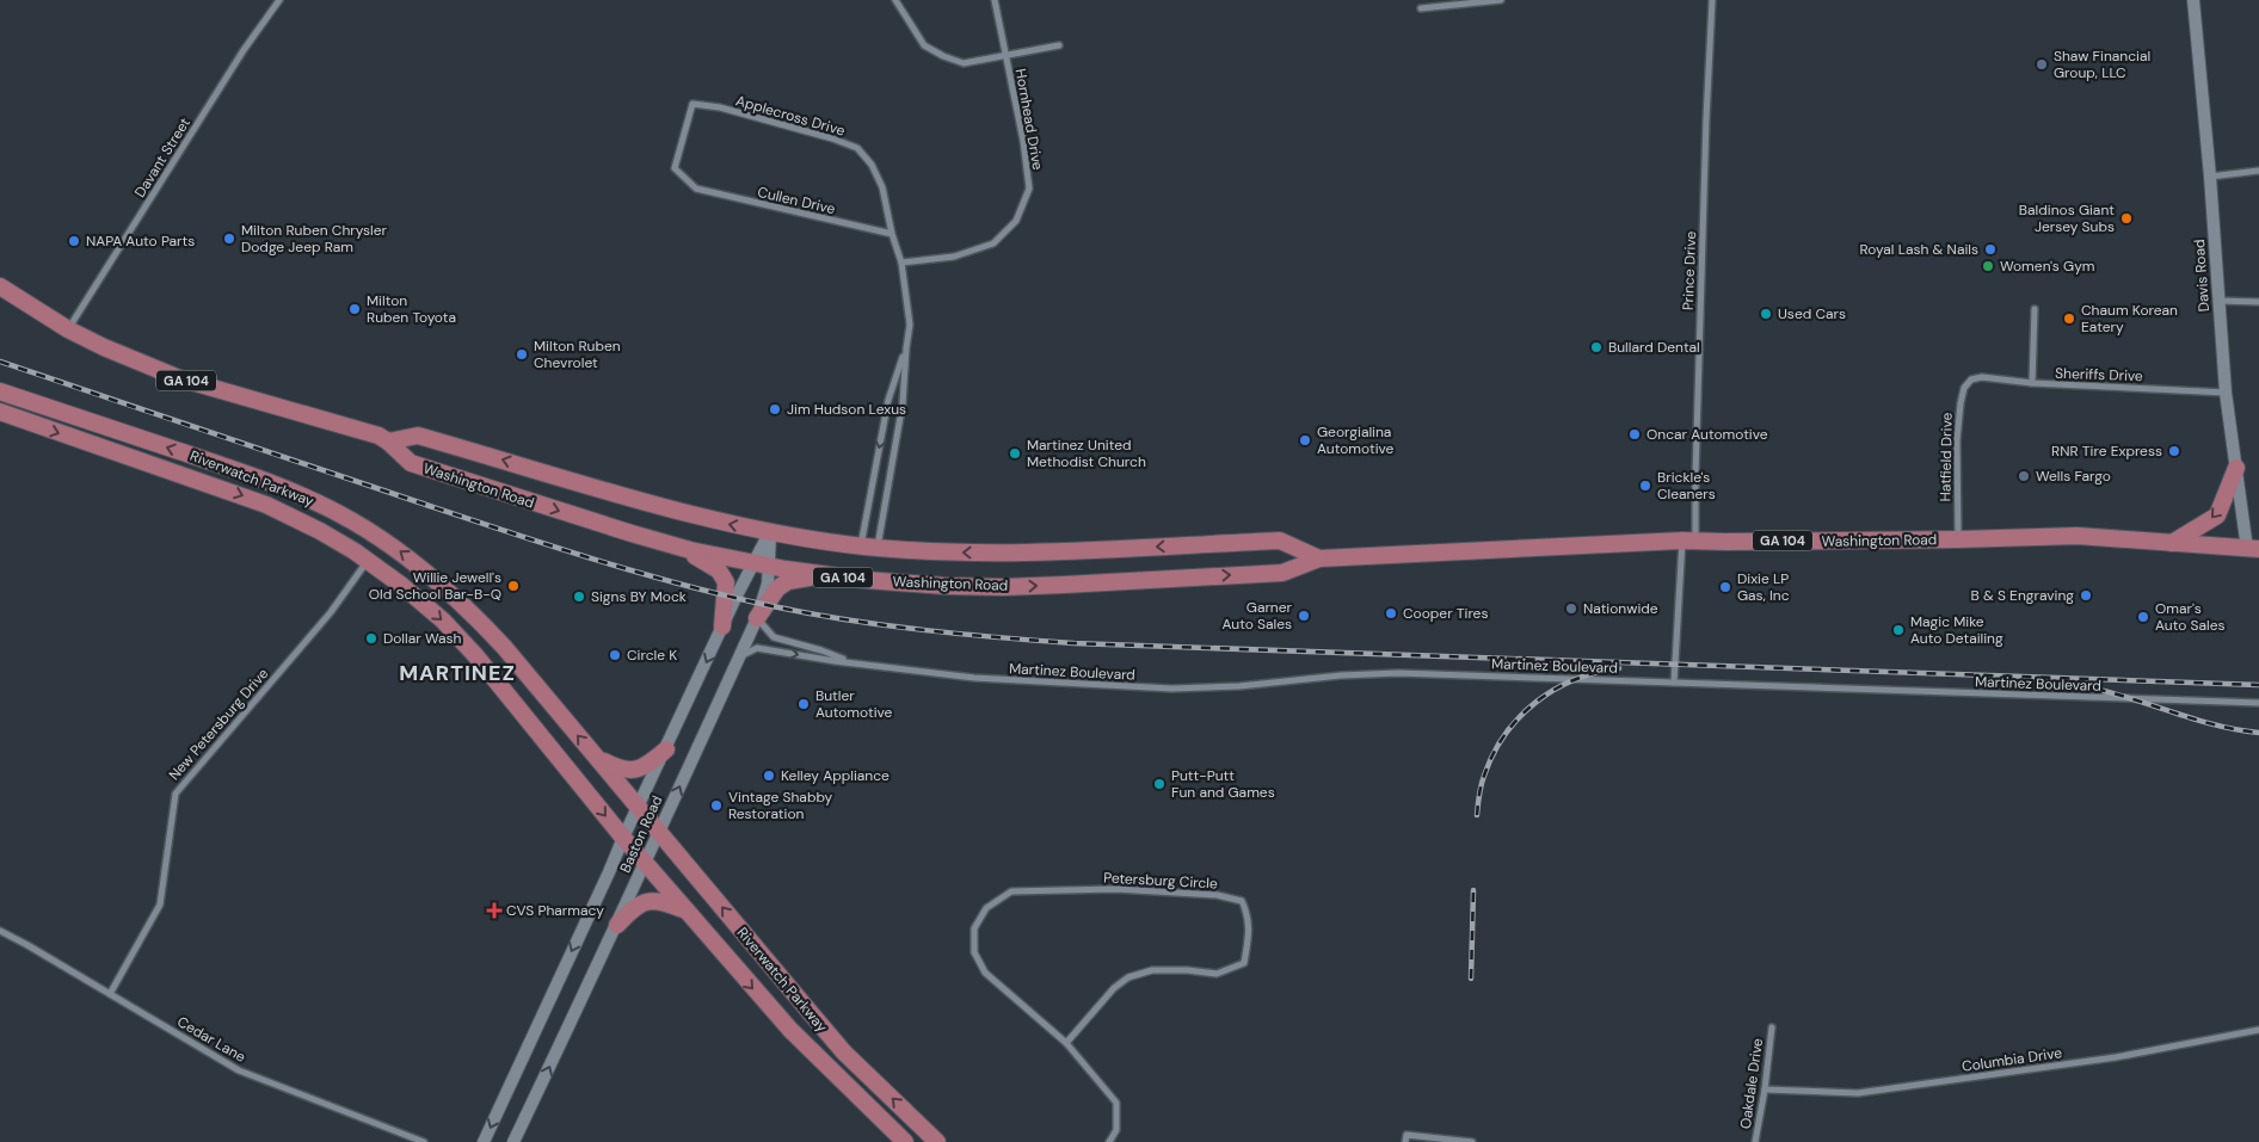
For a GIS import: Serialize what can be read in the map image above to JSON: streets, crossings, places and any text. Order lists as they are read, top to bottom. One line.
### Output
{"streets":{"main road":["Davis Road","GA 104","Riverwatch Parkway","Washington Road","Baston Road"],"street":["Applecross Drive","Hornhead Drive","Davant Street","Cullen Drive","Prince Drive","Sheriffs Drive","Hatfield Drive","Martinez Boulevard","New Petersburg Drive","Petersburg Circle","Cedar Lane","Columbia Drive","Oakdale Drive"]},"crossings":[["Applecross Drive","Hornhead Drive"],["Applecross Drive","Cullen Drive"],["Applecross Drive","Washington Road"],["Davant Street","Washington Road"],["Prince Drive","Washington Road"],["Prince Drive","Martinez Boulevard"],["Davis Road","Sheriffs Drive"],["Davis Road","Washington Road"],["Sheriffs Drive","Hatfield Drive"],["Hatfield Drive","Washington Road"],["Riverwatch Parkway","New Petersburg Drive"],["Riverwatch Parkway","Baston Road"],["Washington Road","Baston Road"],["Martinez Boulevard","Baston Road"],["New Petersburg Drive","Cedar Lane"],["Columbia Drive","Oakdale Drive"]],"districts":["MARTINEZ"],"places":{"other":["Shaw Financial Group, LLC","Baldinos Giant Jersey Subs","Milton Ruben Chrysler Dodge Jeep Ram","NAPA Auto Parts","Royal Lash & Nails","Women's Gym","Milton Ruben Toyota","Used Cars","Chaum Korean Eatery","Bullard Dental","Milton Ruben Chevrolet","Jim Hudson Lexus","Oncar Automotive","Georgialina Automotive","RNR Tire Express","Martinez United Methodist Church","Wells Fargo","Brickle's Cleaners","Willie Jewell's Old School Bar-B-Q","Dixie LP Gas, Inc","B & S Engraving","Signs BY Mock","Nationwide","Cooper Tires","Garner Auto Sales","Omar's Auto Sales","Magic Mike Auto Detailing","Dollar Wash","Circle K","Butler Automotive","Kelley Appliance","Putt-Putt Fun and Games","Vintage Shabby Restoration"],"health":["CVS Pharmacy"]}}
